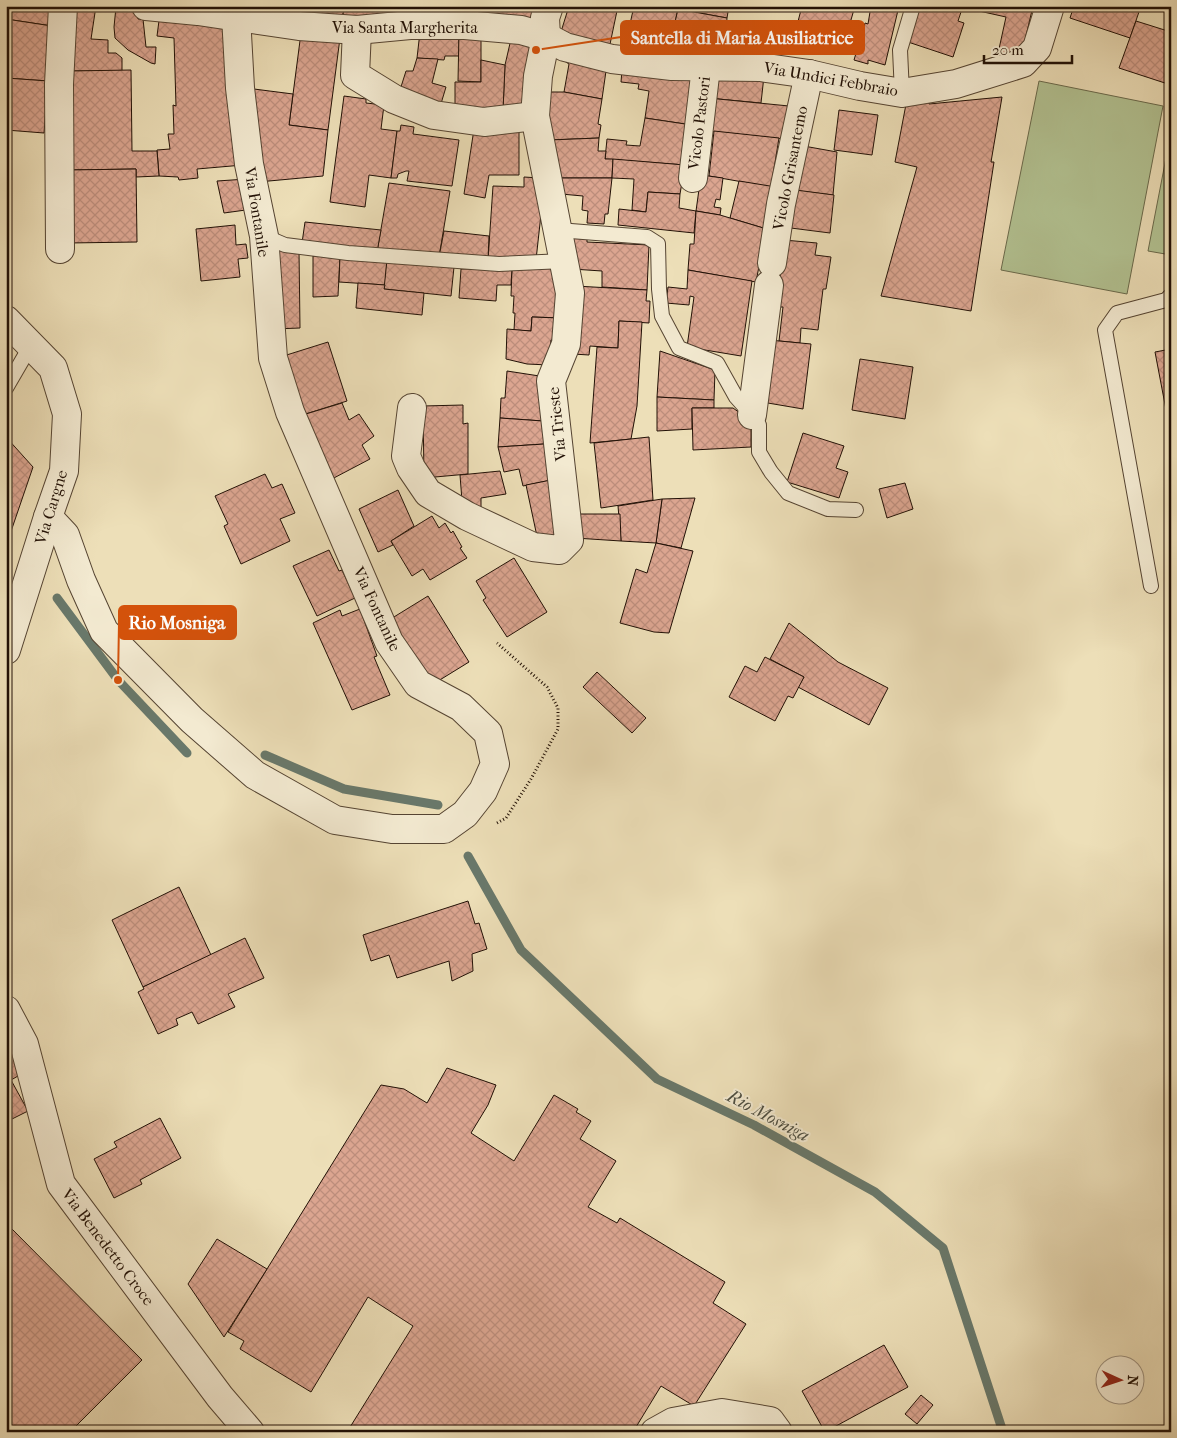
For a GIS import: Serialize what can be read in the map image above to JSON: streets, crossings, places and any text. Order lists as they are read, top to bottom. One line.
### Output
{"streets":{"street":["Via Santa Margherita","Via Undici Febbraio","Vicolo Pastori","Vicolo Grisantemo","Via Fontanile","Via Trieste","Via Cargne","Via Benedetto Croce"]},"crossings":[["Via Santa Margherita","Via Undici Febbraio"],["Via Santa Margherita","Via Fontanile"],["Via Santa Margherita","Via Trieste"],["Via Undici Febbraio","Vicolo Pastori"],["Via Undici Febbraio","Vicolo Grisantemo"],["Via Undici Febbraio","Via Trieste"],["Via Fontanile","Via Cargne"]],"water":["Rio Mosniga"],"places":["Santella di Maria Ausiliatrice","Rio Mosniga"],"scale_bar":"20 m","north":"right"}
